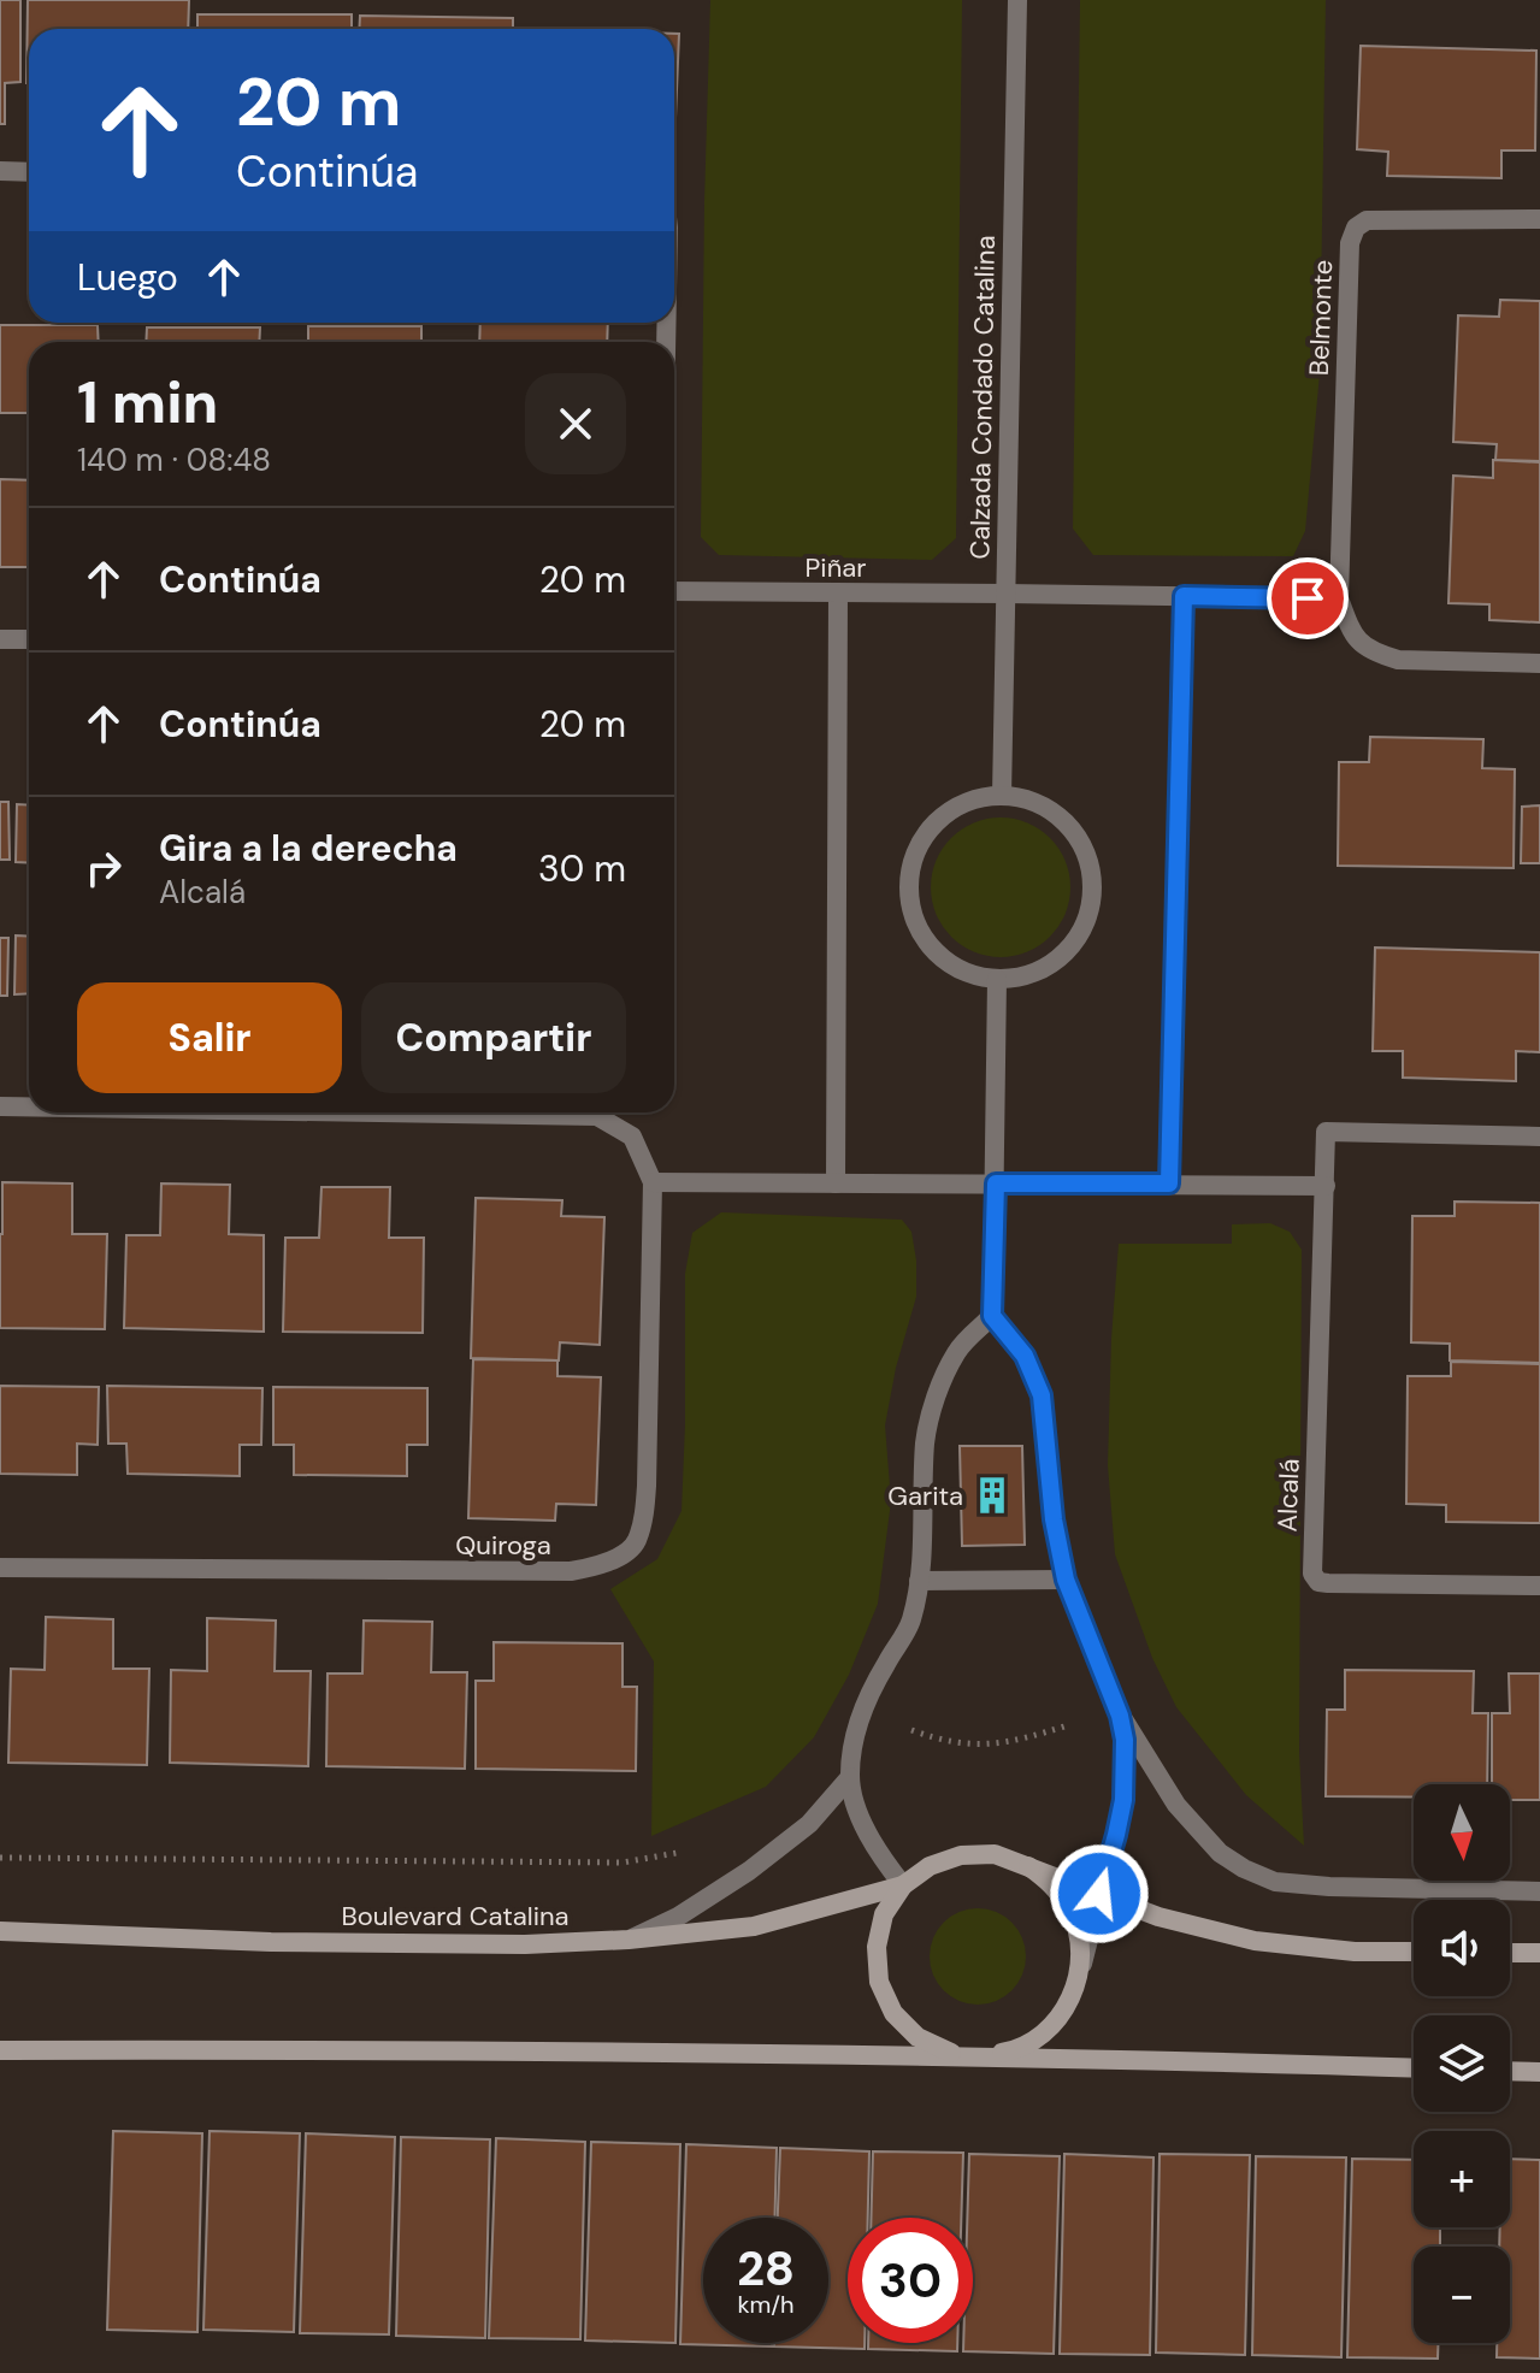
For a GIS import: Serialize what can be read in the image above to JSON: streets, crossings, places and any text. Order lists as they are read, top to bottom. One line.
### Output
{"streets":{"street":["Belmonte","Calzada Condado Catalina","Piñar","Alcalá","Quiroga","Boulevard Catalina"]},"crossings":[["Calzada Condado Catalina","Piñar"]],"places":{"building":["Garita"]},"north":"bottom","page":{"turn":["20 m","Continúa"],"then":"Luego","heading":["1 min","140 m · 08:48"],"list":[{"name":"Continúa","value":"20 m"},{"name":"Continúa","value":"20 m"},{"name":"Gira a la derecha","note":"Alcalá","value":"30 m"}],"buttons":["Salir","Compartir"],"map_buttons":["+","−"],"speed":"28 km/h","limit":"30"}}
